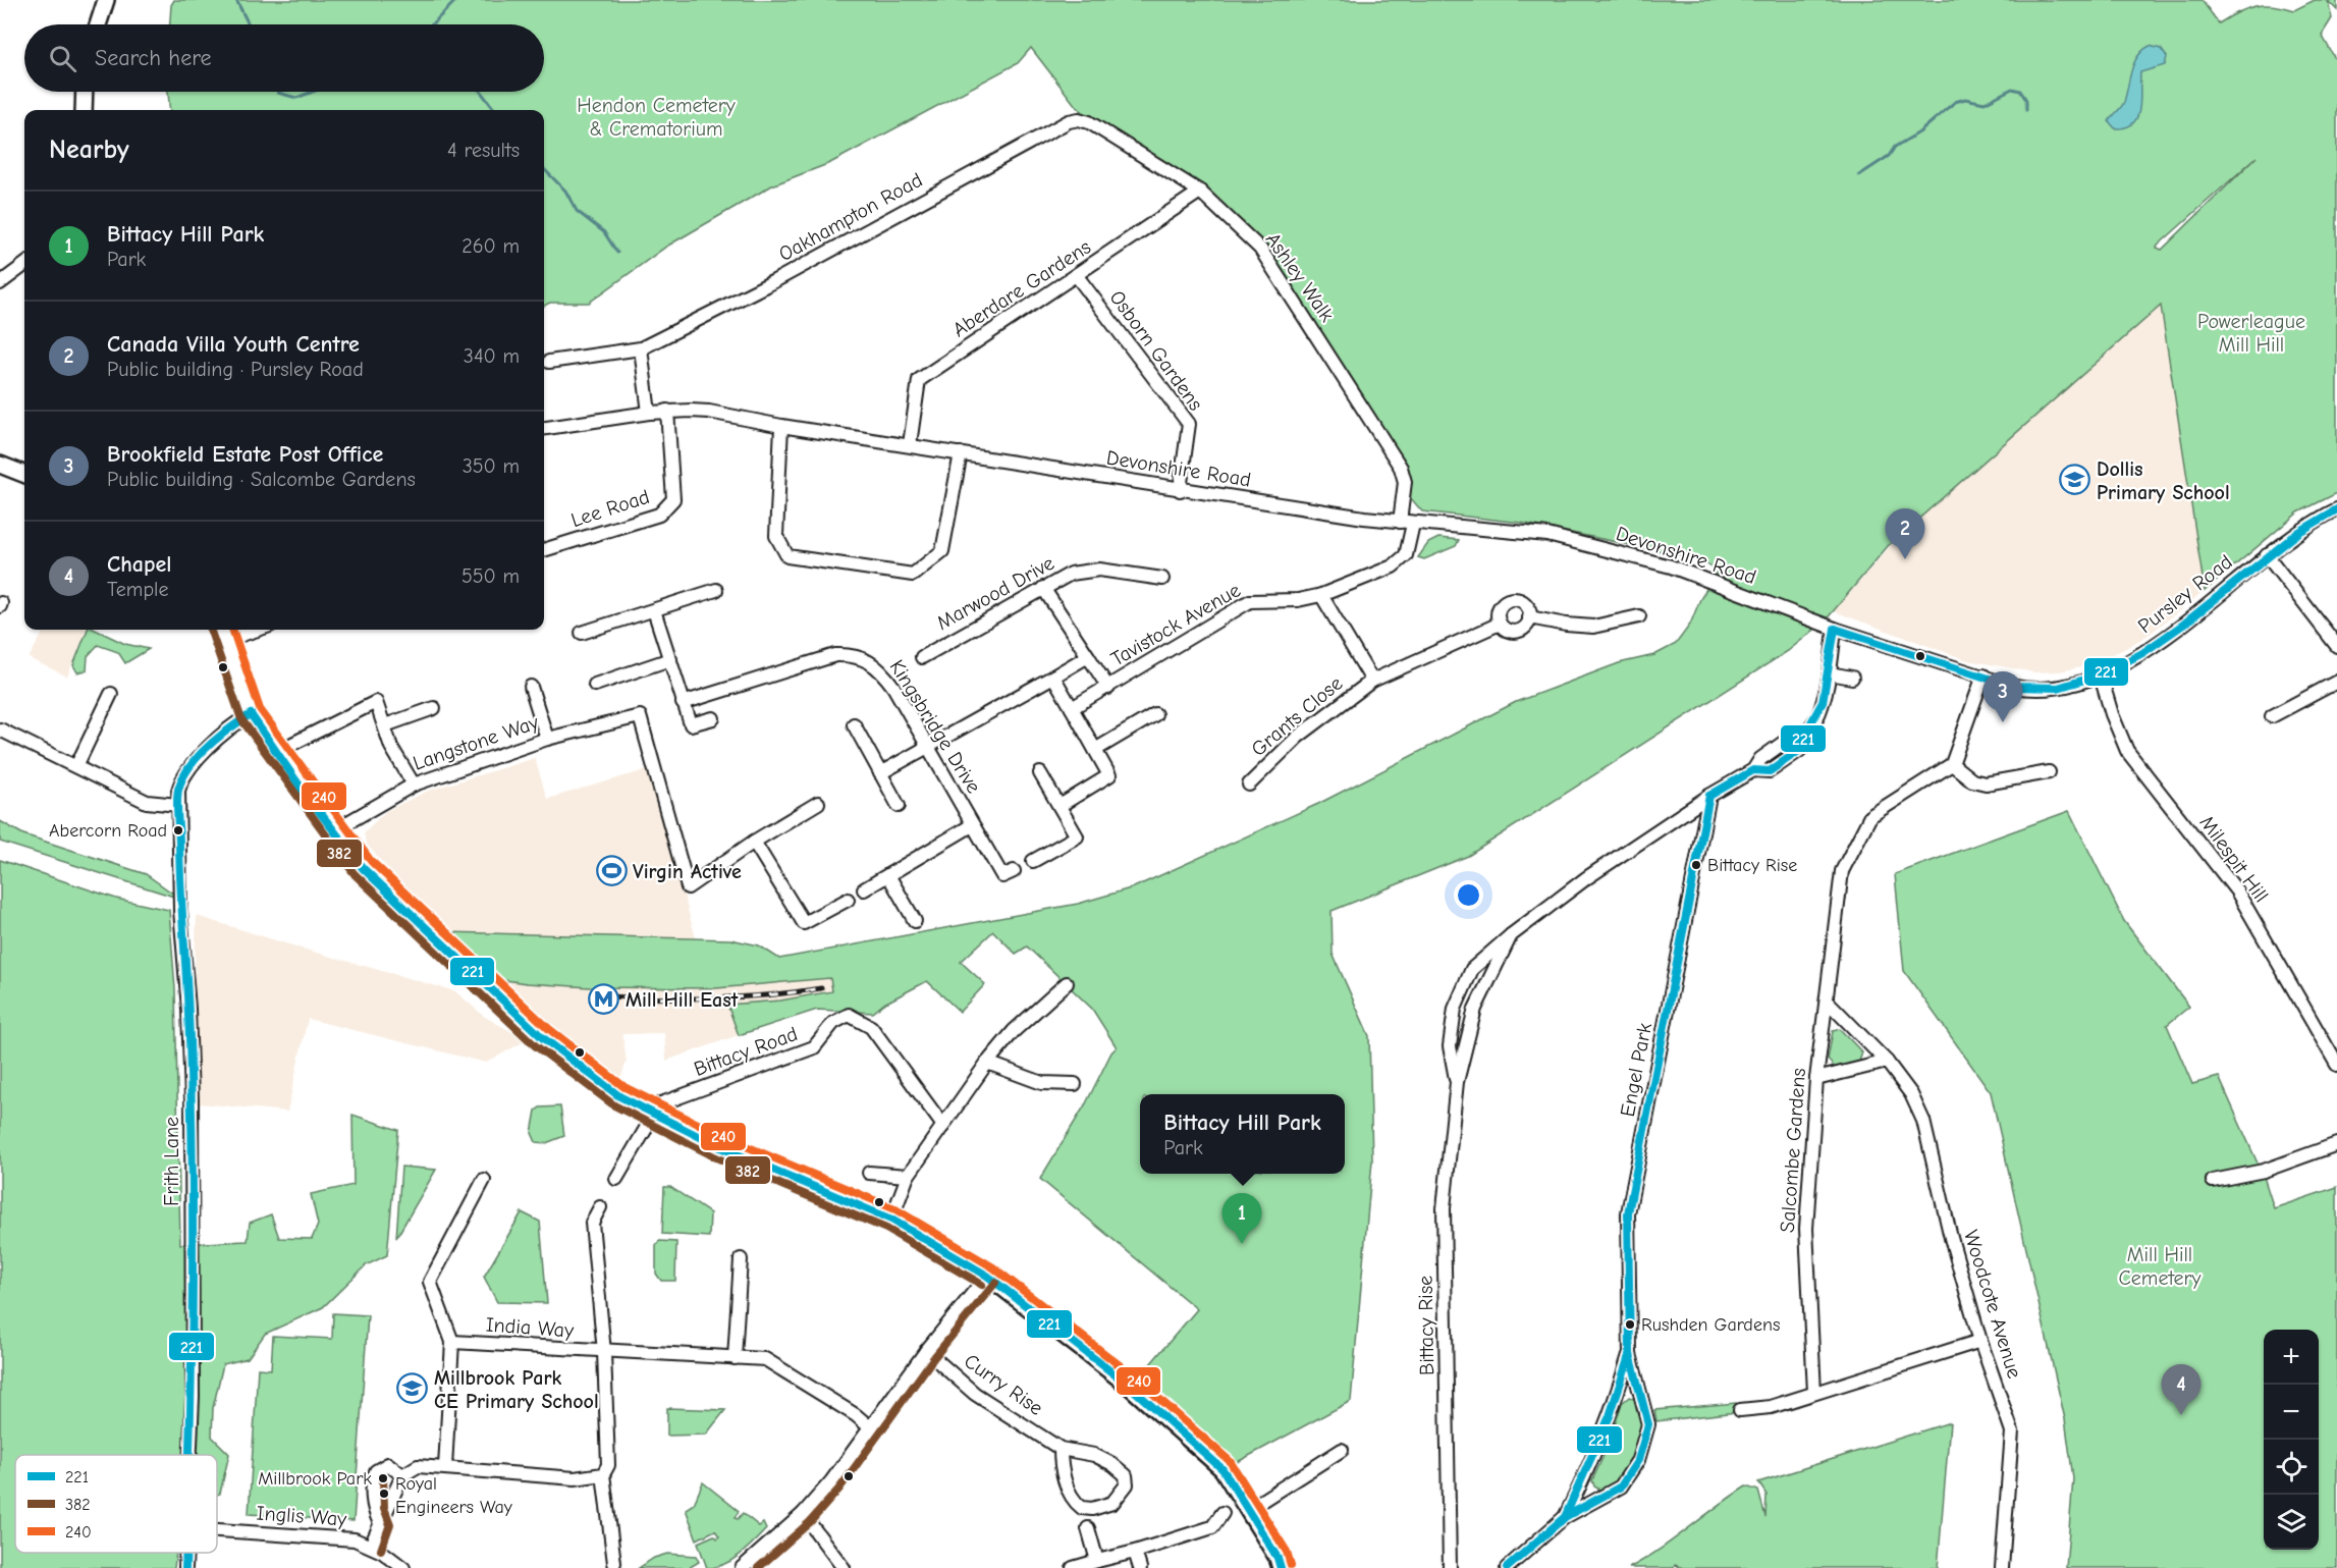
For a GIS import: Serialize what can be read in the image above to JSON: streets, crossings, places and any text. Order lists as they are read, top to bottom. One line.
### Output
{"streets":{"street":["Oakhampton Road","Ashley Walk","Aberdare Gardens","Osborn Gardens","Devonshire Road","Lee Road","Marwood Drive","Pursley Road","Tavistock Avenue","Grants Close","Kingsbridge Drive","Langstone Way","Milespit Hill","Bittacy Road","Engel Park","Salcombe Gardens","Frith Lane","Woodcote Avenue","Bittacy Rise","India Way","Curry Rise","Inglis Way"]},"crossings":[["Oakhampton Road","Ashley Walk"],["Ashley Walk","Aberdare Gardens"],["Ashley Walk","Devonshire Road"],["Aberdare Gardens","Osborn Gardens"],["Aberdare Gardens","Devonshire Road"],["Osborn Gardens","Devonshire Road"],["Devonshire Road","Lee Road"],["Devonshire Road","Pursley Road"],["Devonshire Road","Tavistock Avenue"],["Pursley Road","Milespit Hill"],["Pursley Road","Bittacy Rise"],["Tavistock Avenue","Grants Close"],["Engel Park","Bittacy Rise"],["Salcombe Gardens","Woodcote Avenue"]],"parks":["Hendon Cemetery & Crematorium","Powerleague Mill Hill","Mill Hill Cemetery"],"places":{"school or university":["Dollis Primary School","Millbrook Park CE Primary School"],"other":["Abercorn Road","Bittacy Rise","Rushden Gardens","Millbrook Park","Royal Engineers Way"],"sports":["Virgin Active"],"metro station":["Mill Hill East"]},"lines":["transit line 221","transit line 382","transit line 240"],"legend":["221","382","240"],"page":{"search":"Search here","heading":["Nearby","4 results"],"list":[{"mark":"1","name":"Bittacy Hill Park","note":"Park","value":"260 m"},{"mark":"2","name":"Canada Villa Youth Centre","note":"Public building · Pursley Road","value":"340 m"},{"mark":"3","name":"Brookfield Estate Post Office","note":"Public building · Salcombe Gardens","value":"350 m"},{"mark":"4","name":"Chapel","note":"Temple","value":"550 m"}],"pins":["2","3","1","4"],"popup":["Bittacy Hill Park","Park"],"map_buttons":["+","−"]}}
